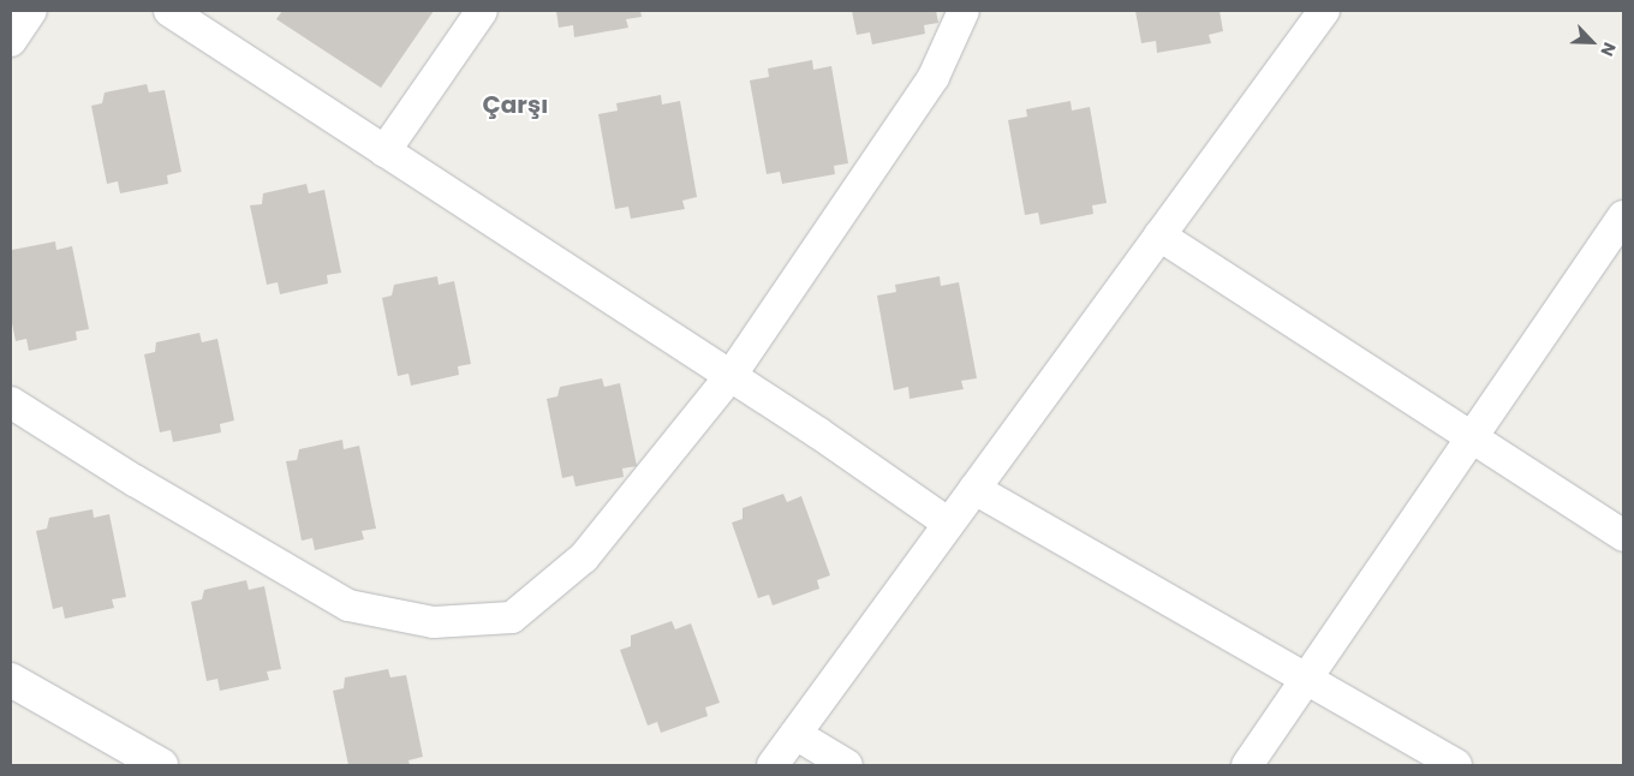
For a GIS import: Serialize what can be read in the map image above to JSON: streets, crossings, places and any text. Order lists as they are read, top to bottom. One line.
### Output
{"districts":["Çarşı"],"north":"bottom right"}
